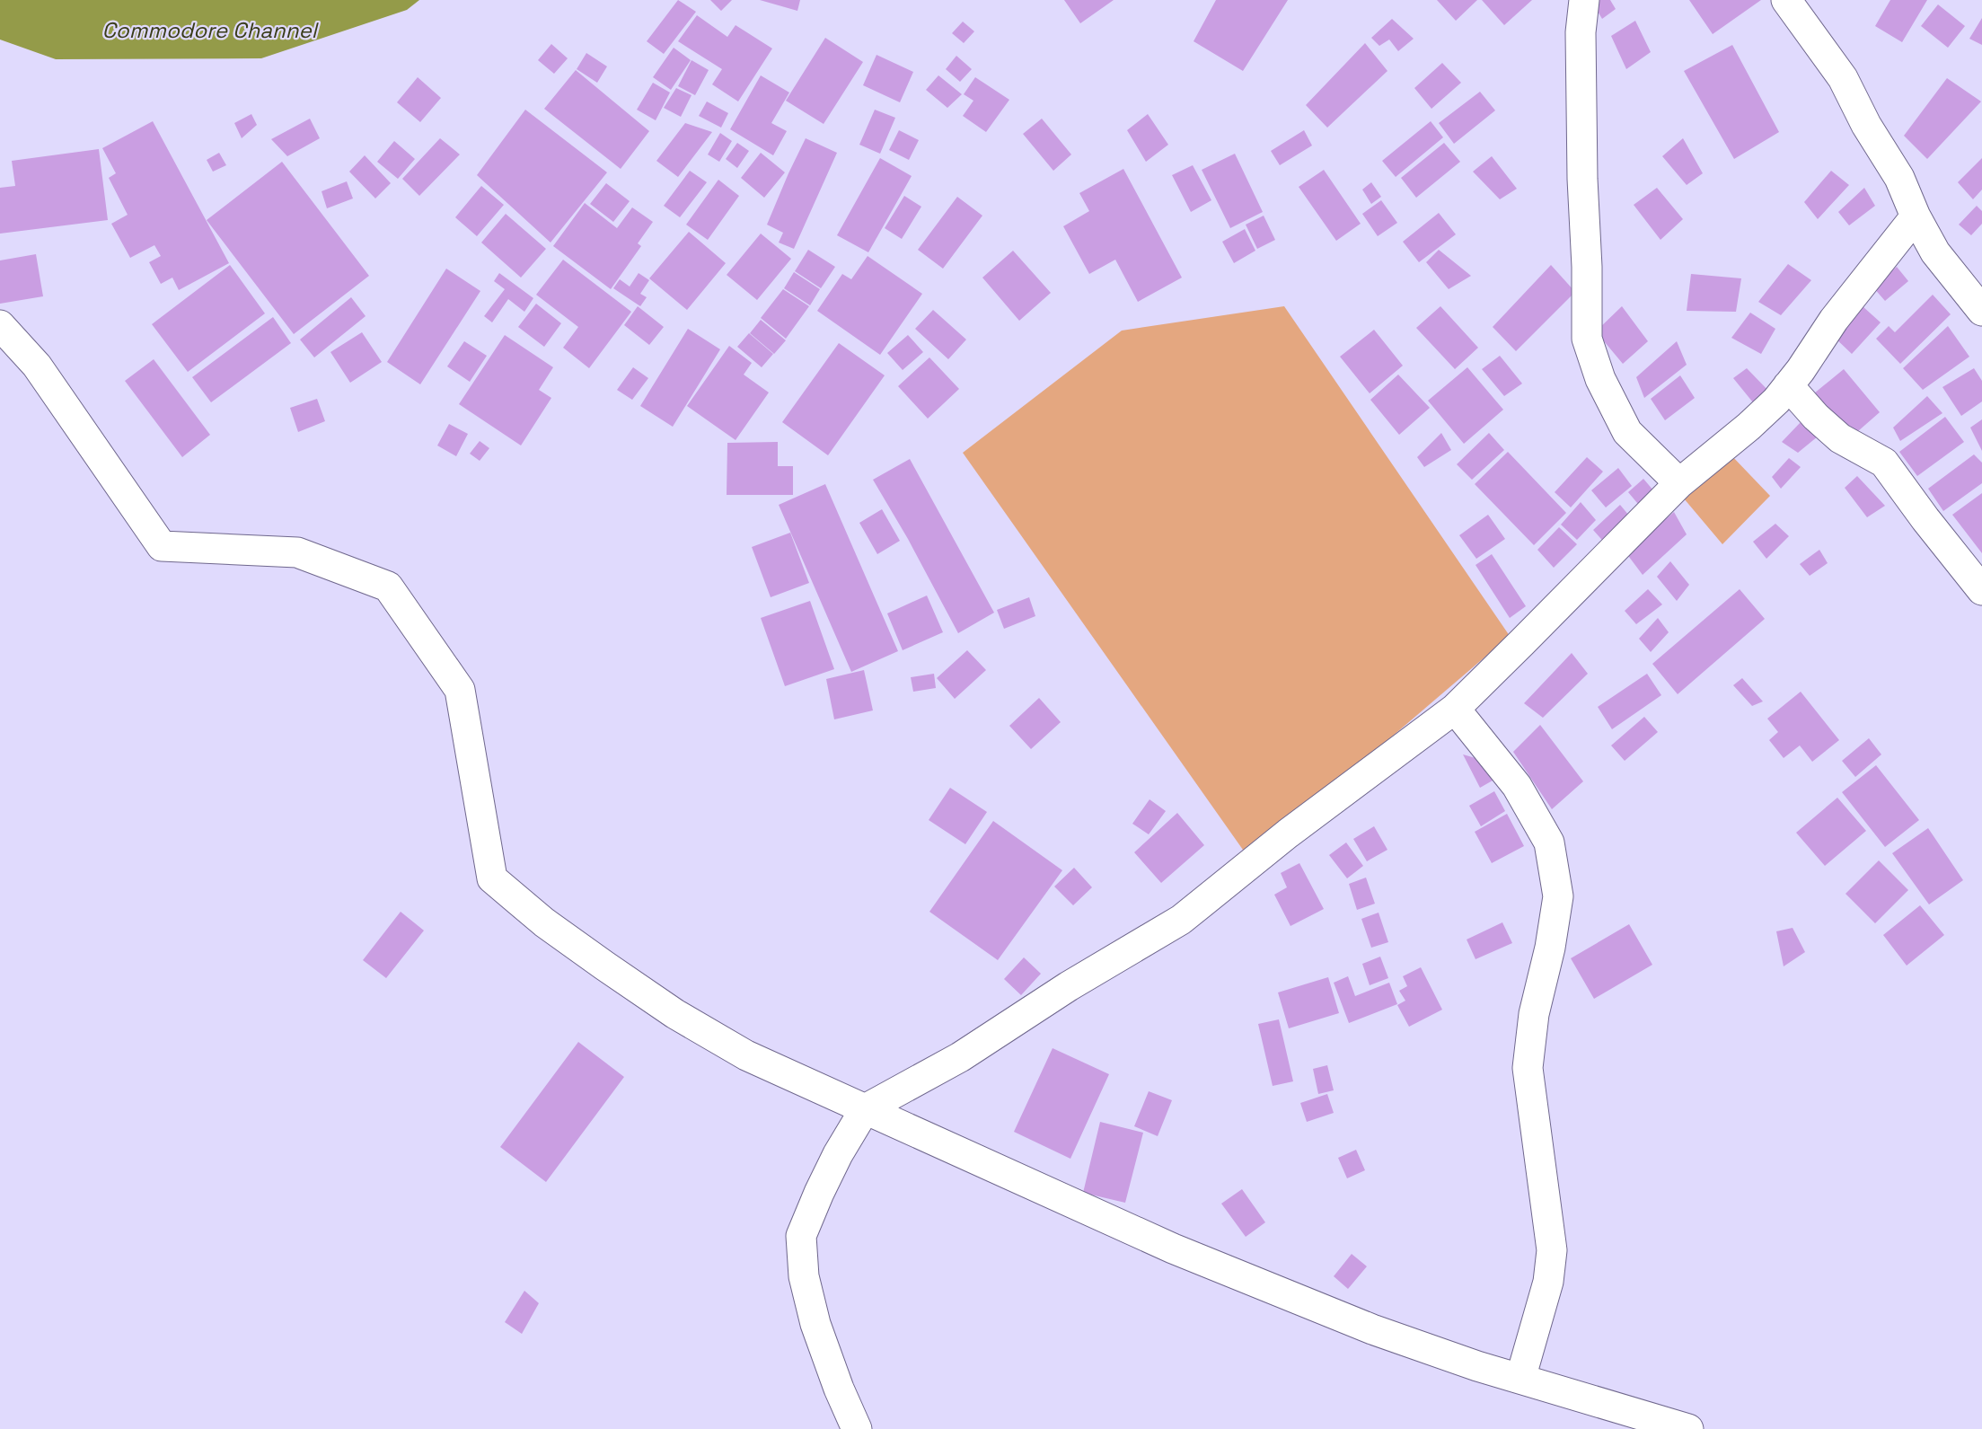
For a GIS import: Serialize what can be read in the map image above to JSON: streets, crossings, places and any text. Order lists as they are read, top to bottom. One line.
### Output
{"water":["Commodore Channel"]}
